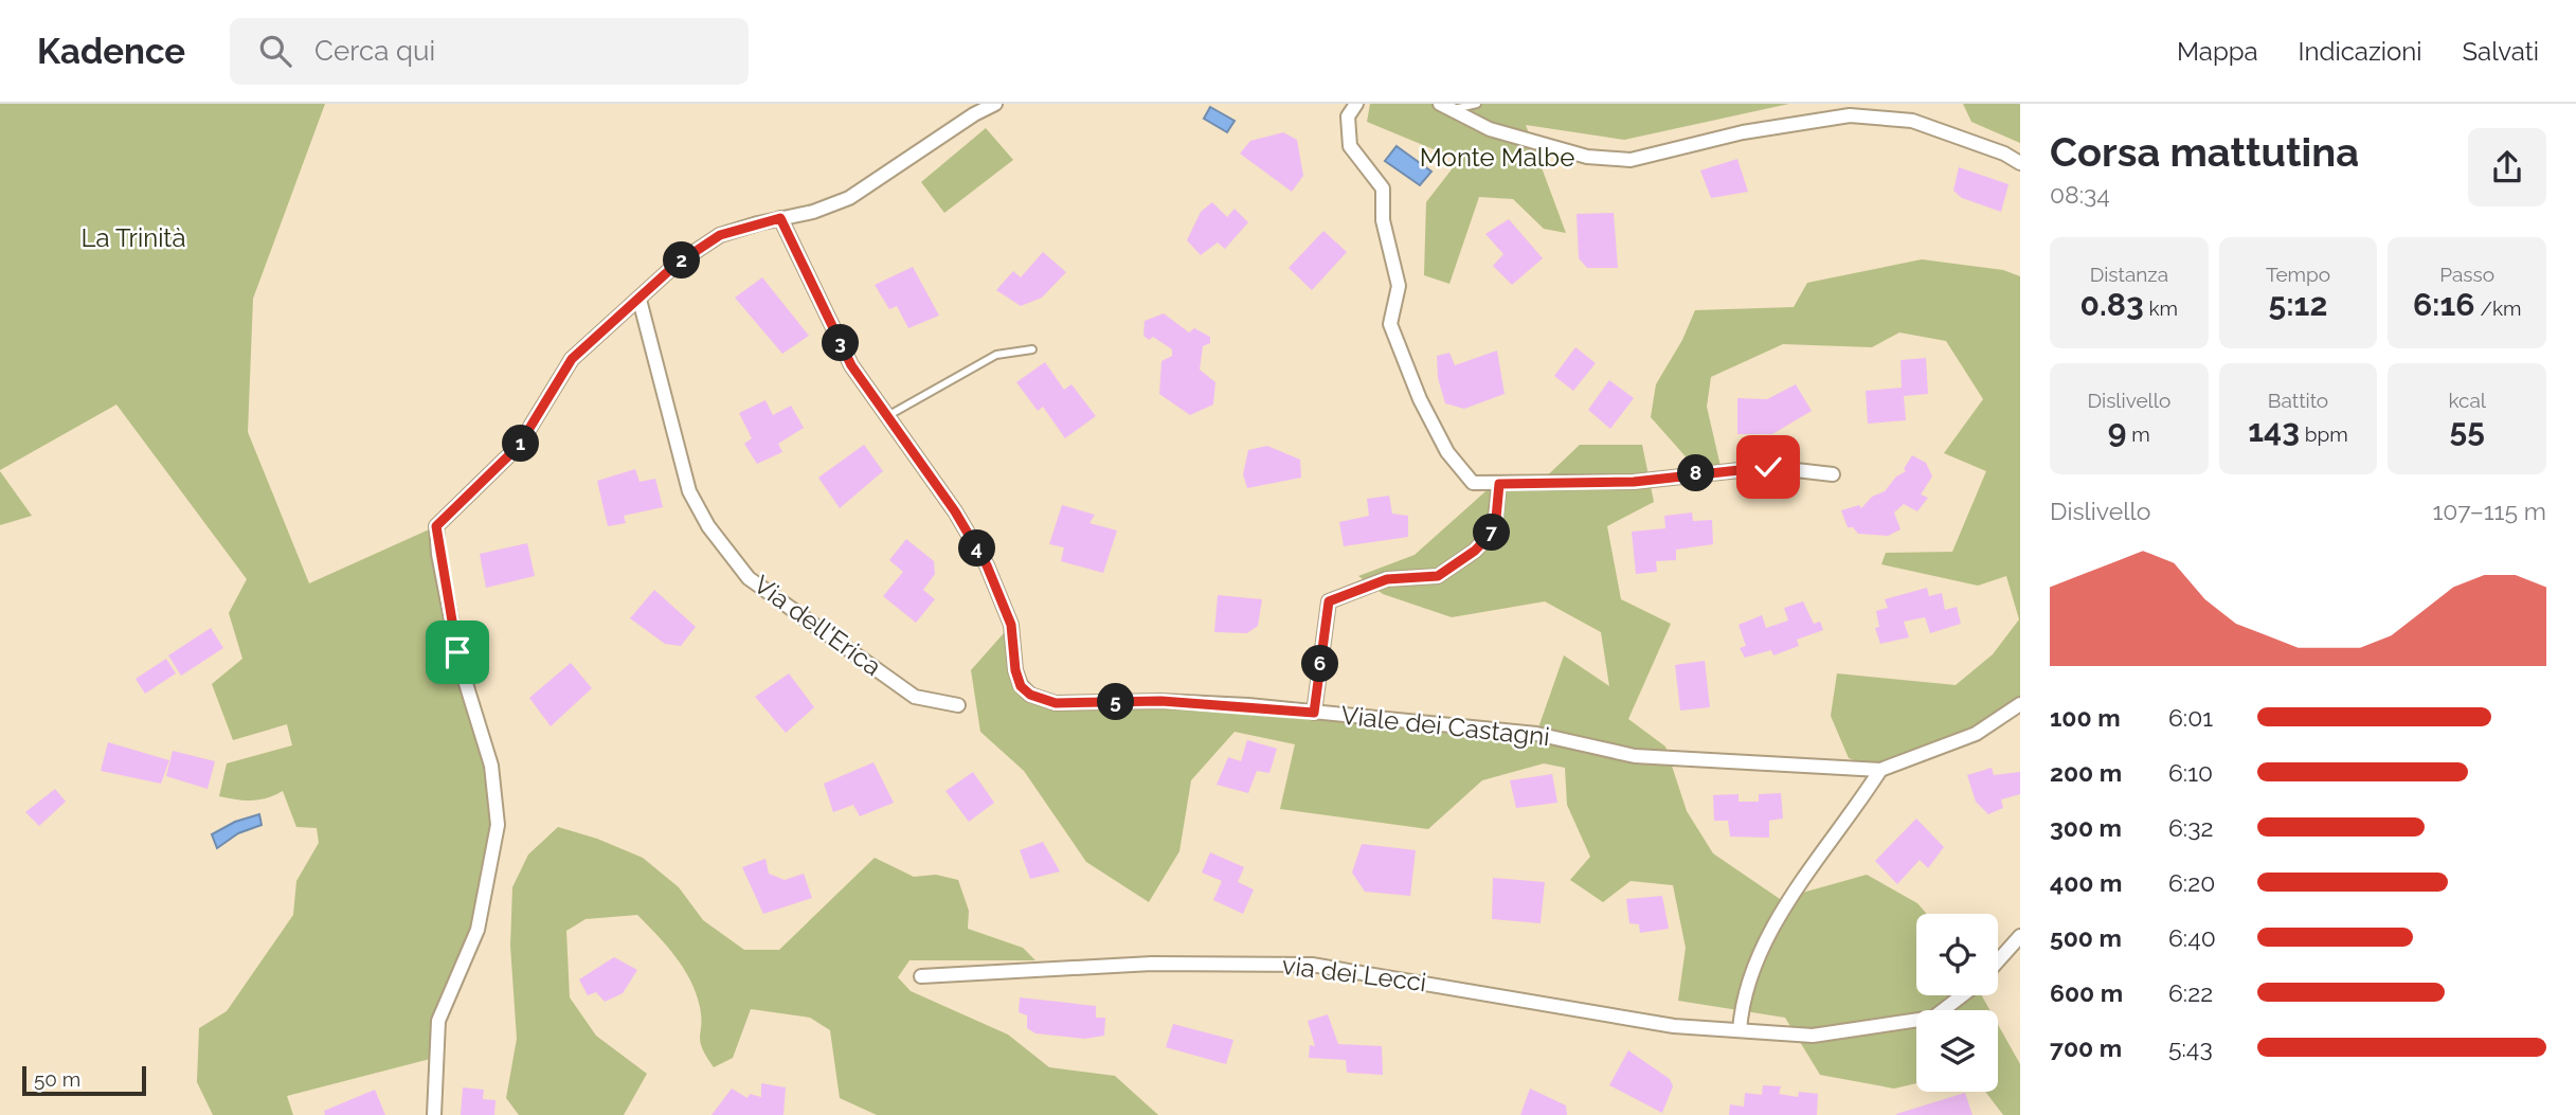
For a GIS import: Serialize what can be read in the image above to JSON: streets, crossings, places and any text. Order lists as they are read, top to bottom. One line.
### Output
{"streets":{"street":["Via dell'Erica","Viale dei Castagni","via dei Lecci"]},"parks":["Monte Malbe","La Trinità"],"scale_bar":"50 m","page":{"header":"Kadence","search":"Cerca qui","nav":["Mappa","Indicazioni","Salvati"],"heading":["Corsa mattutina","08:34"],"stats":[["Distanza","0.83 km"],["Tempo","5:12"],["Passo","6:16 /km"],["Dislivello","9 m"],["Battito","143 bpm"],["kcal","55"]],"pins":["2","3","1","8","7","4","6","5"],"chart":["Dislivello","107–115 m"],"list":[{"name":"100 m","note":"6:01"},{"name":"200 m","note":"6:10"},{"name":"300 m","note":"6:32"},{"name":"400 m","note":"6:20"},{"name":"500 m","note":"6:40"},{"name":"600 m","note":"6:22"},{"name":"700 m","note":"5:43"}],"scale":"50 m"}}
